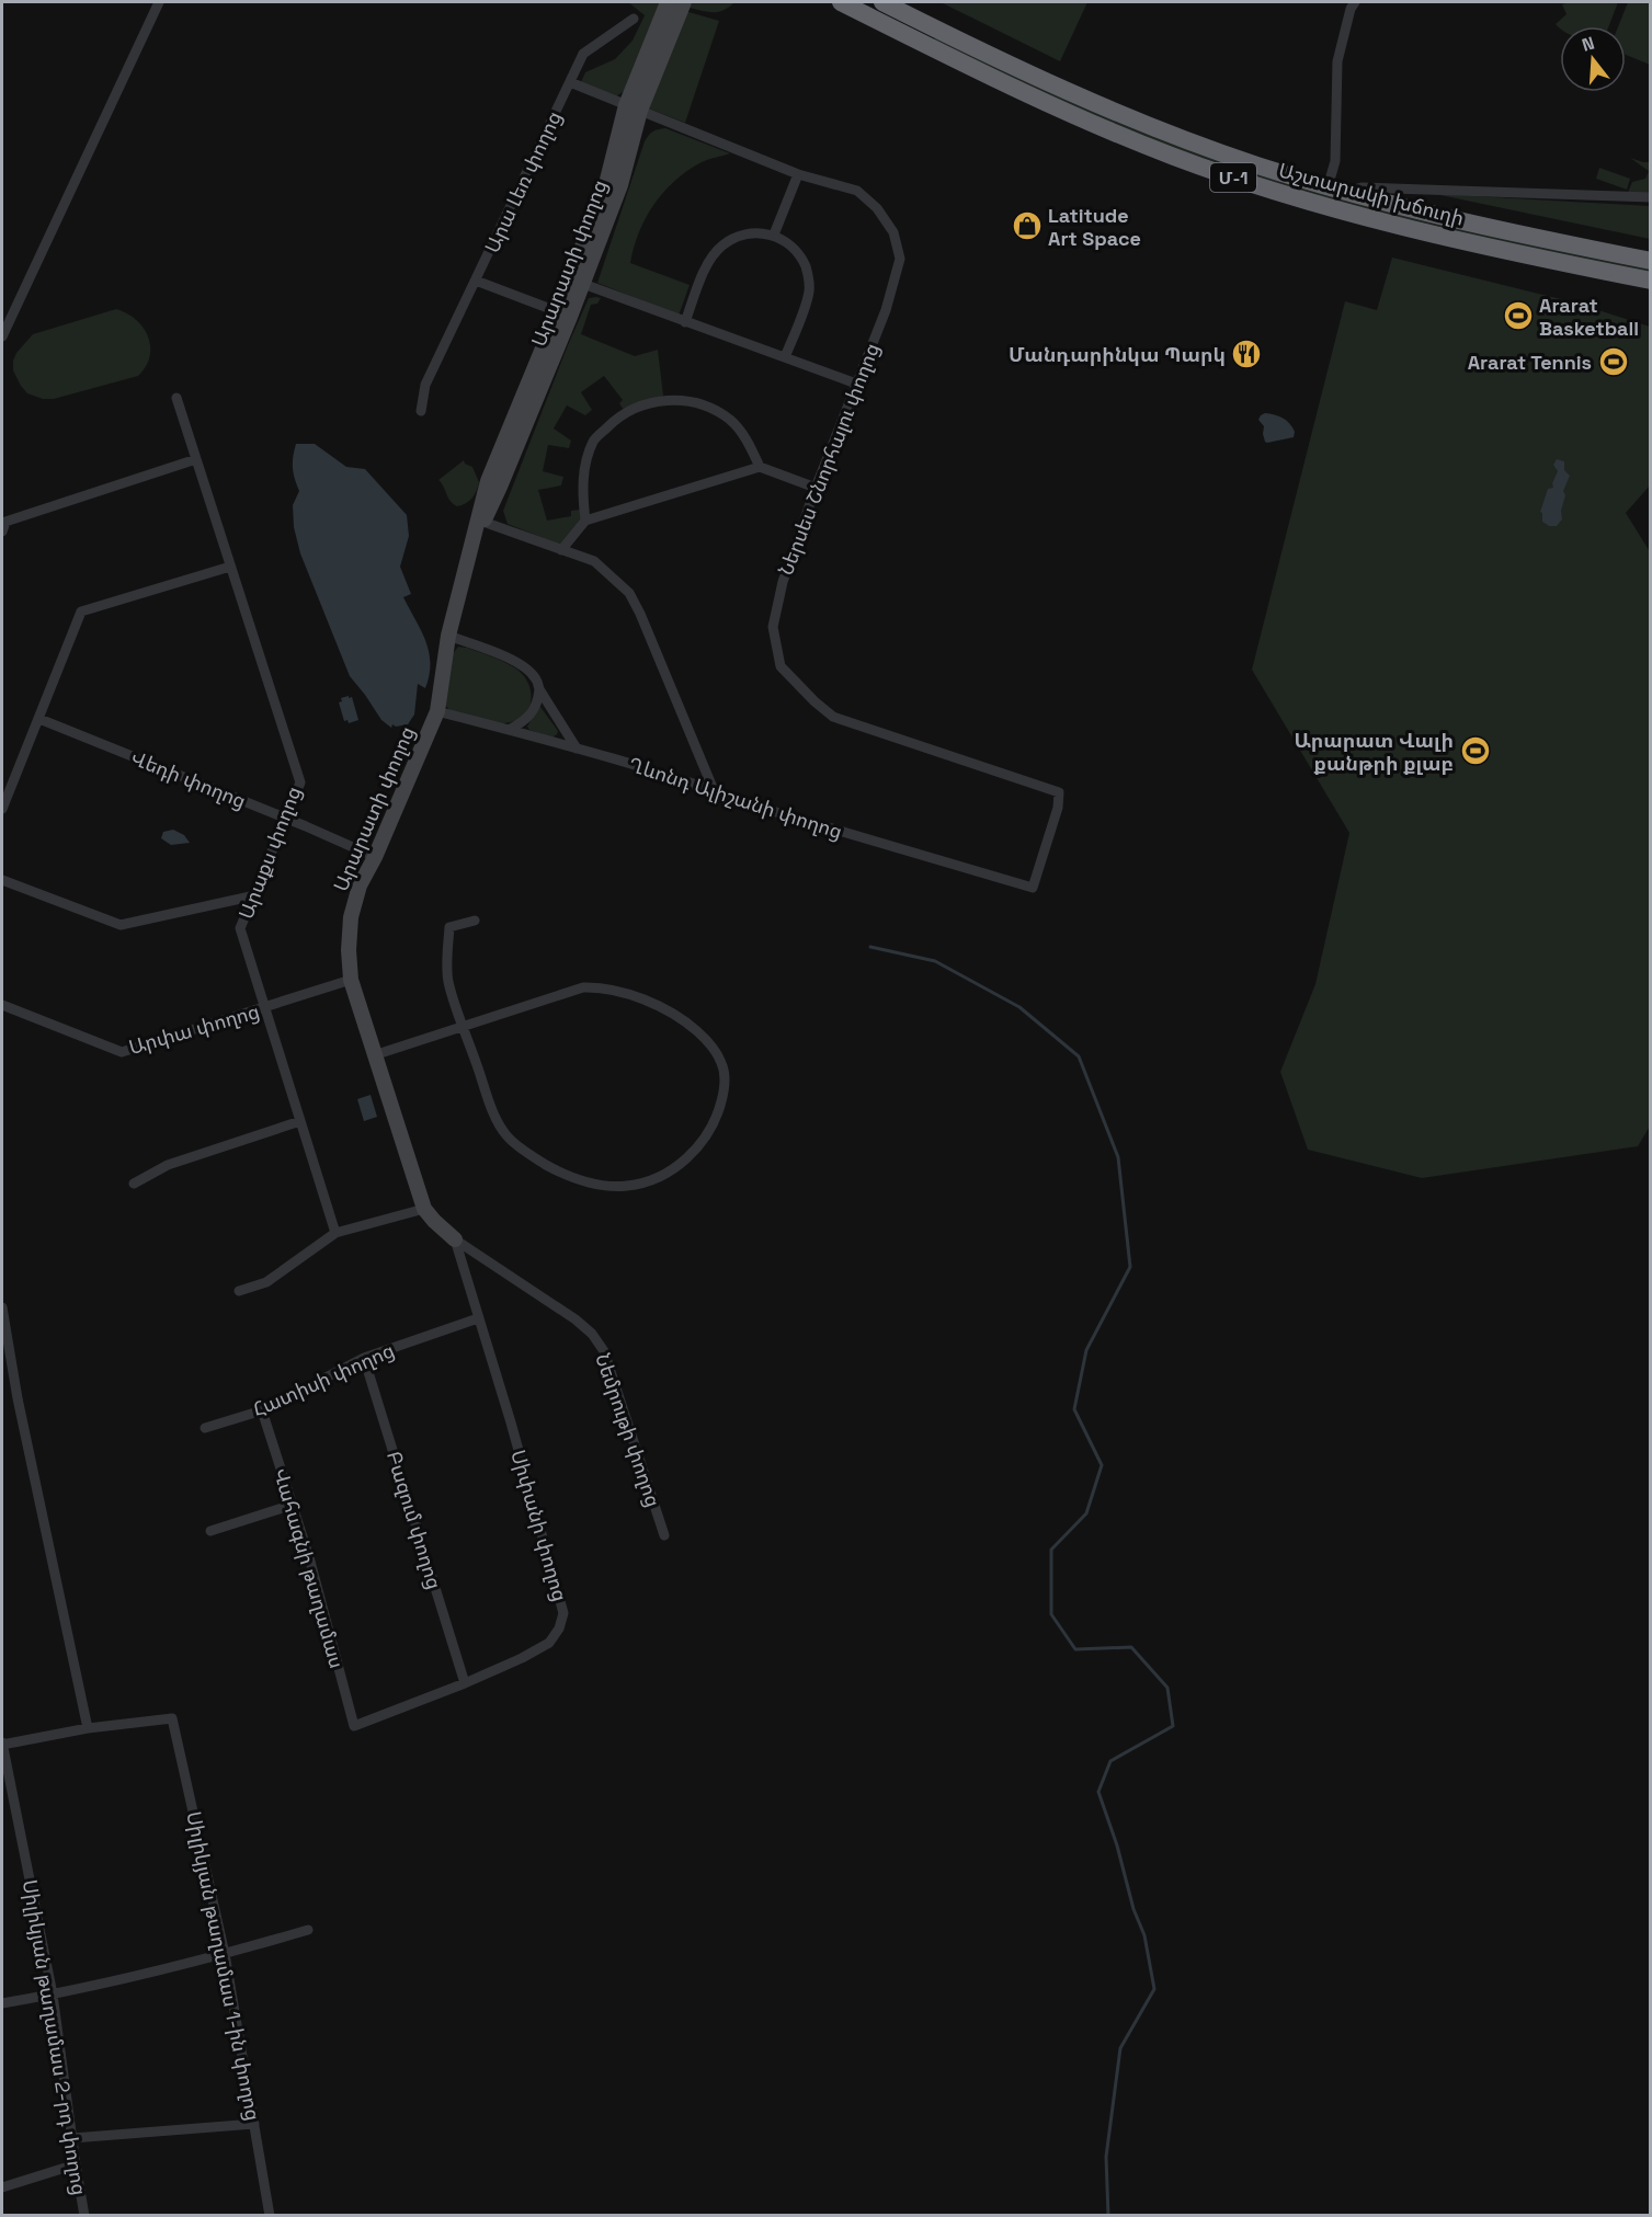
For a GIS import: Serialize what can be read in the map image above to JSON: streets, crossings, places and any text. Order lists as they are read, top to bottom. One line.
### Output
{"streets":{"highway":["Մ-1","Աշտարակի խճուղի"],"street":["Արա Լեռ փողոց","Արարատի փողոց","Ներսես Շնորհալու փողոց","Վեդի փողոց","Ղևոնդ Ալիշանի փողոց","Արաքս փողոց","Արփա փողոց","Հատիսի փողոց","Նեմրութի փողոց","Բազում փողոց","Սիփանի փողոց","Վահագնի թաղամաս","Սիլիկյան թաղամաս 1-ին փողոց","Սիլիկյան թաղամաս 2-րդ փողոց"]},"crossings":[["Արարատի փողոց","Ներսես Շնորհալու փողոց"],["Արարատի փողոց","Վեդի փողոց"],["Արարատի փողոց","Ղևոնդ Ալիշանի փողոց"],["Արարատի փողոց","Արփա փողոց"],["Արարատի փողոց","Նեմրութի փողոց"],["Արարատի փողոց","Սիփանի փողոց"],["Ներսես Շնորհալու փողոց","Ղևոնդ Ալիշանի փողոց"],["Վեդի փողոց","Արաքս փողոց"],["Արաքս փողոց","Արփա փողոց"],["Հատիսի փողոց","Բազում փողոց"],["Հատիսի փողոց","Սիփանի փողոց"],["Հատիսի փողոց","Վահագնի թաղամաս"],["Նեմրութի փողոց","Սիփանի փողոց"],["Բազում փողոց","Սիփանի փողոց"],["Սիփանի փողոց","Վահագնի թաղամաս"]],"places":{"shop":["Latitude Art Space"],"sports":["Ararat Basketball","Ararat Tennis","Արարատ Վալի քանթրի քլաբ"],"restaurant":["Մանդարինկա Պարկ"]},"north":"top"}
